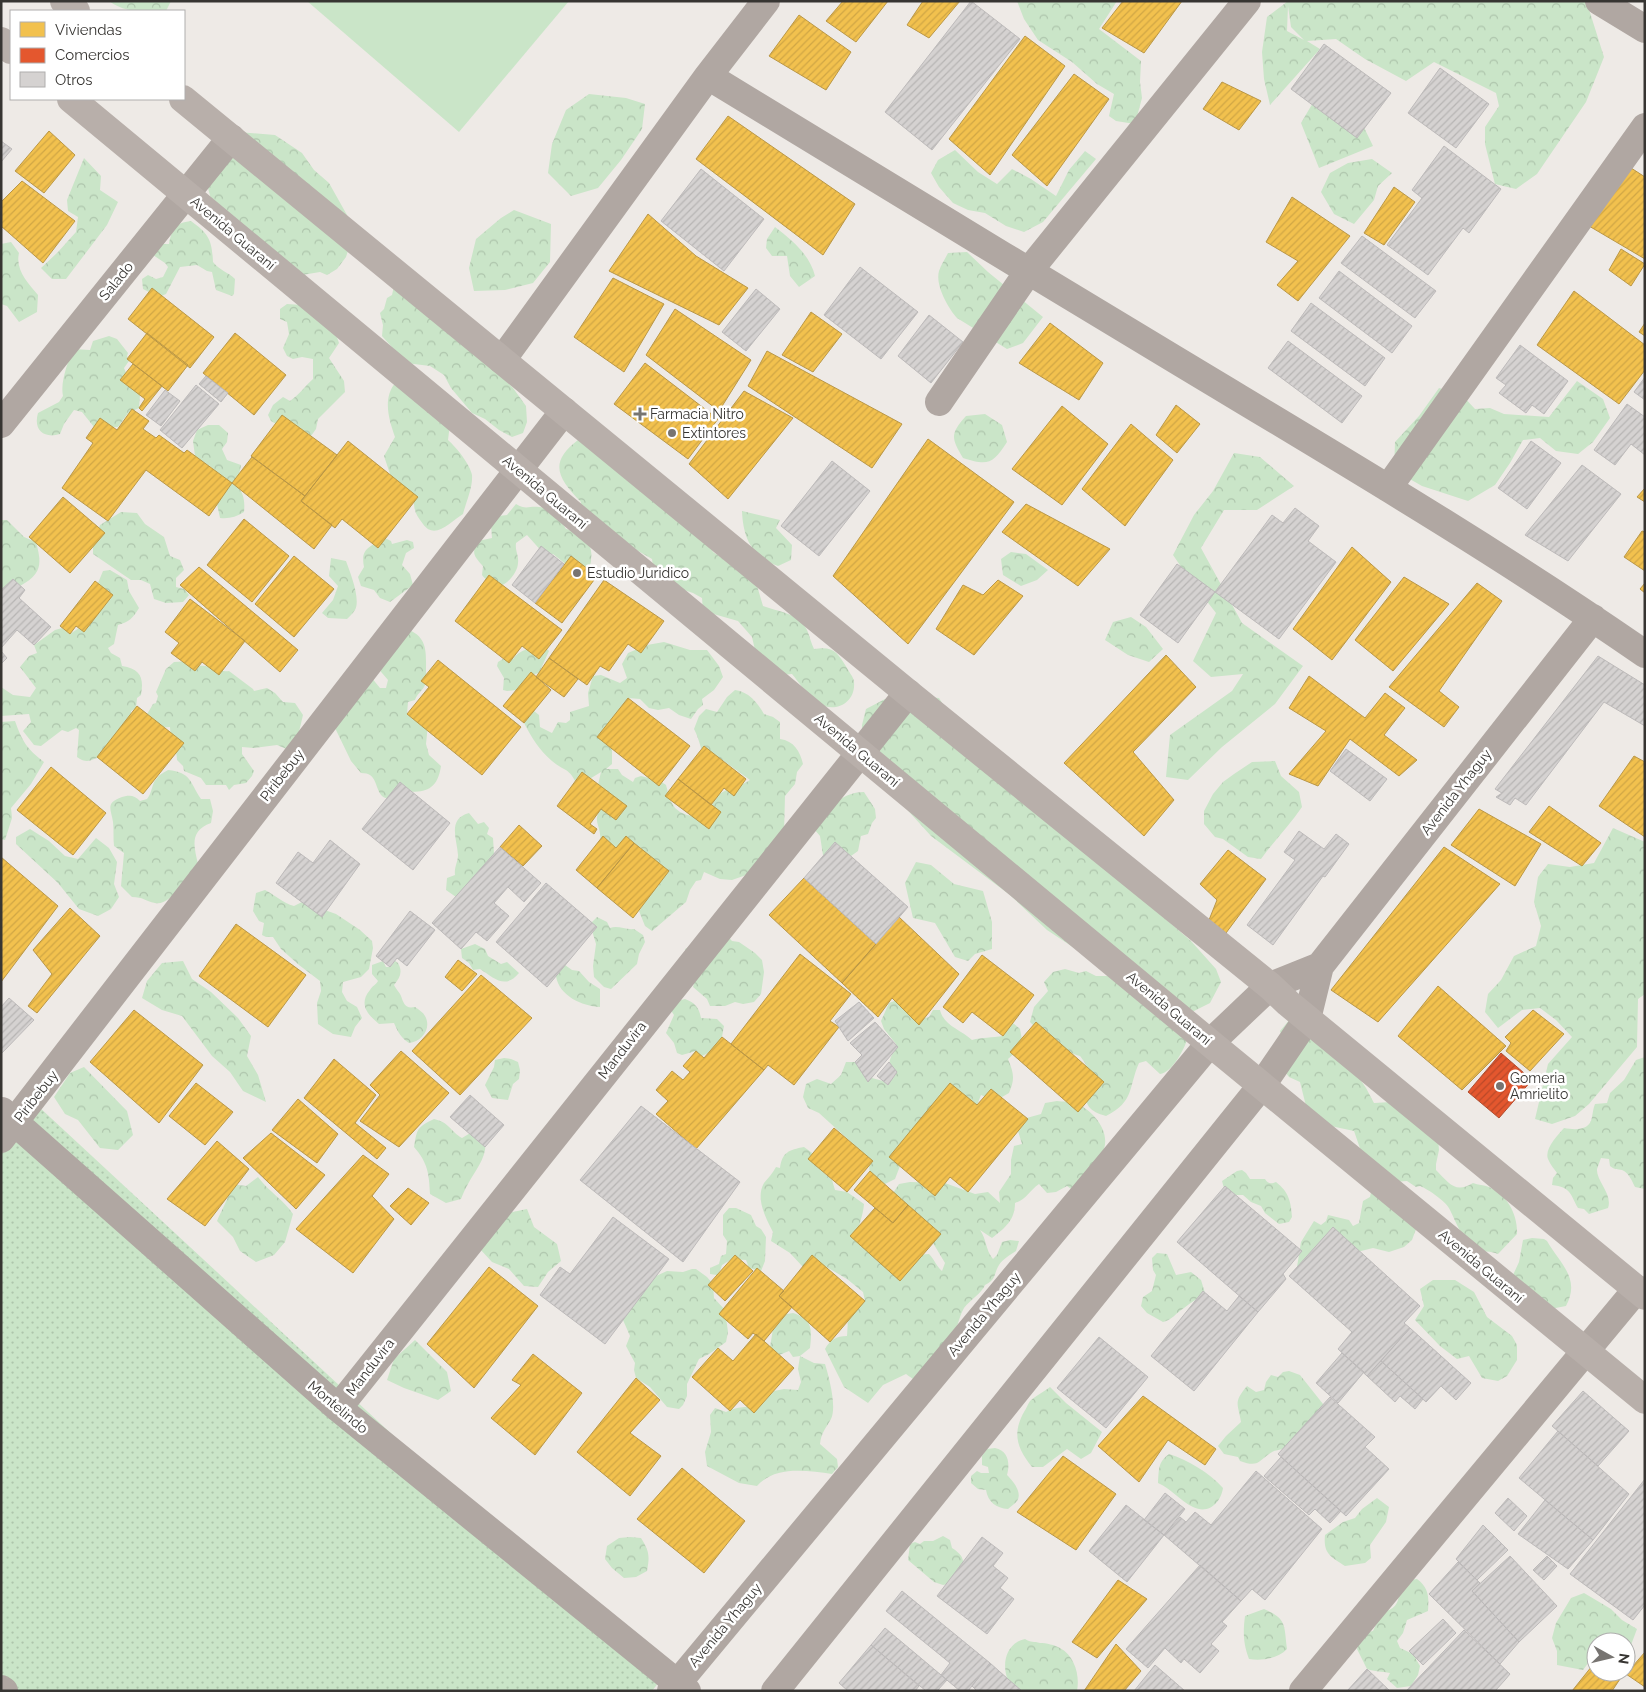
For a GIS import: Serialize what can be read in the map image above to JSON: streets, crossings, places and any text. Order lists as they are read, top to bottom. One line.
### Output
{"streets":{"main road":["Avenida Guaraní"],"street":["Salado","Piribebuy","Avenida Yhaguy","Manduvira","Montelindo"]},"crossings":[["Avenida Guaraní","Salado"],["Avenida Guaraní","Piribebuy"],["Avenida Guaraní","Avenida Yhaguy"],["Avenida Guaraní","Manduvira"],["Piribebuy","Montelindo"],["Avenida Yhaguy","Montelindo"],["Manduvira","Montelindo"]],"places":{"health":["Farmacia Nitro"],"other":["Extintores","Estudio Juridico","Gomeria Amrielito"]},"legend":["Viviendas","Comercios","Otros"],"north":"right"}
